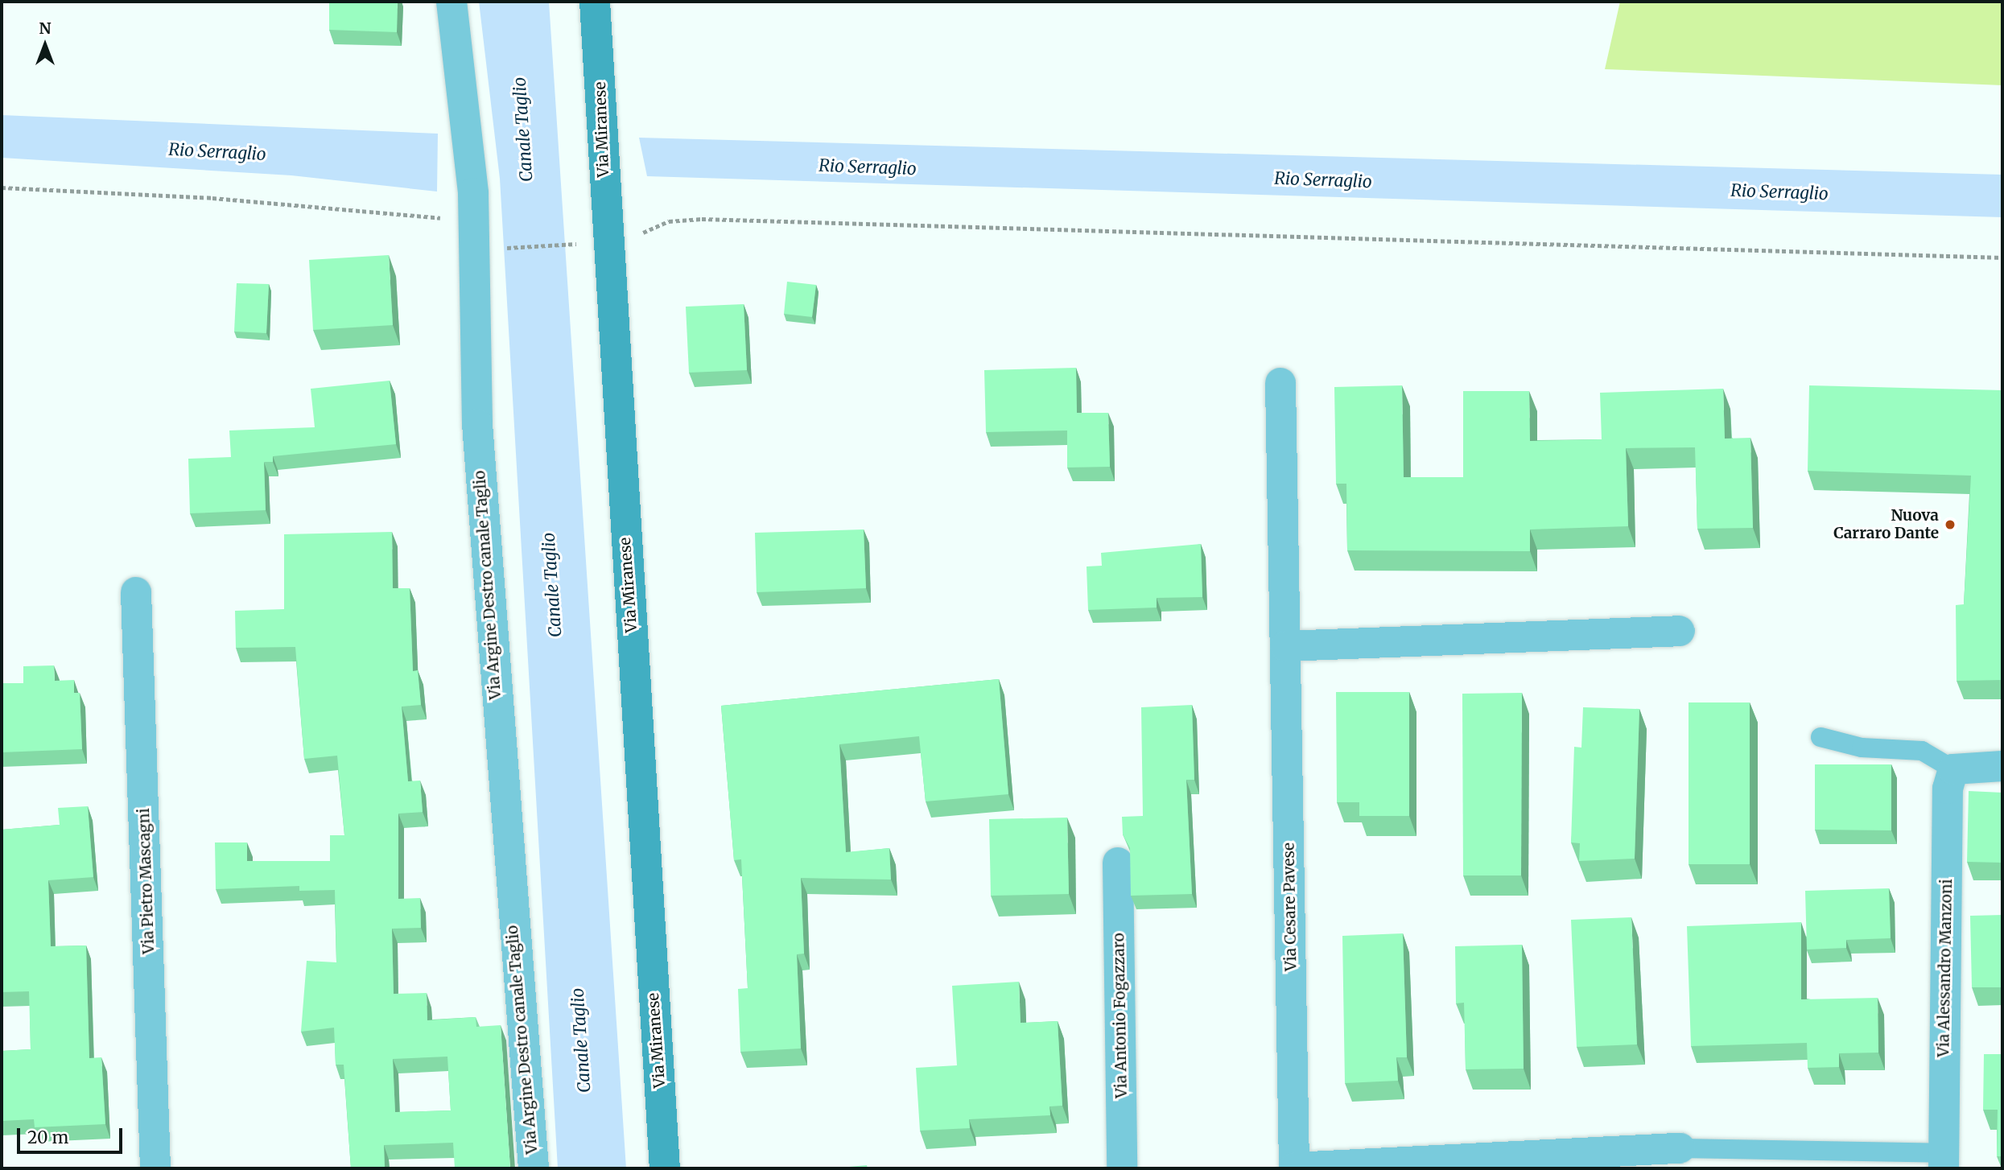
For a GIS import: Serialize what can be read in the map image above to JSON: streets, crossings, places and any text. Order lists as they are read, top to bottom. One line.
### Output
{"streets":{"main road":["Via Miranese"],"street":["Via Argine Destro canale Taglio","Via Pietro Mascagni","Via Cesare Pavese","Via Alessandro Manzoni","Via Antonio Fogazzaro"]},"water":["Canale Taglio","Rio Serraglio"],"places":["Nuova Carraro Dante"],"scale_bar":"20 m","north":"top"}
